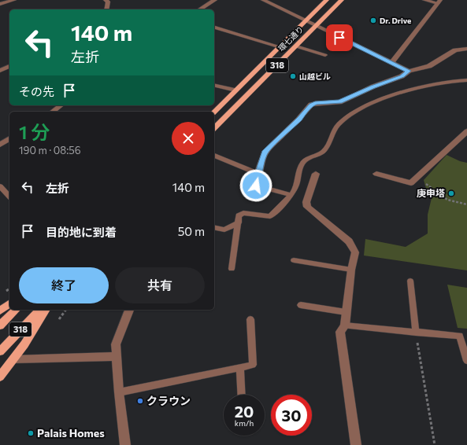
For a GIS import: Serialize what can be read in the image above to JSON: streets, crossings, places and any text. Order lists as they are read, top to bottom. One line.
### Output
{"streets":{"main road":["環七通り","318"]},"places":["Dr. Drive","山越ビル","庚申塔","クラウン","Palais Homes"],"page":{"turn":["140 m","左折"],"then":"その先","heading":["1 分","190 m · 08:56"],"list":[{"name":"左折","value":"140 m"},{"name":"目的地に到着","value":"50 m"}],"buttons":["終了","共有"],"speed":"20 km/h","limit":"30"}}
